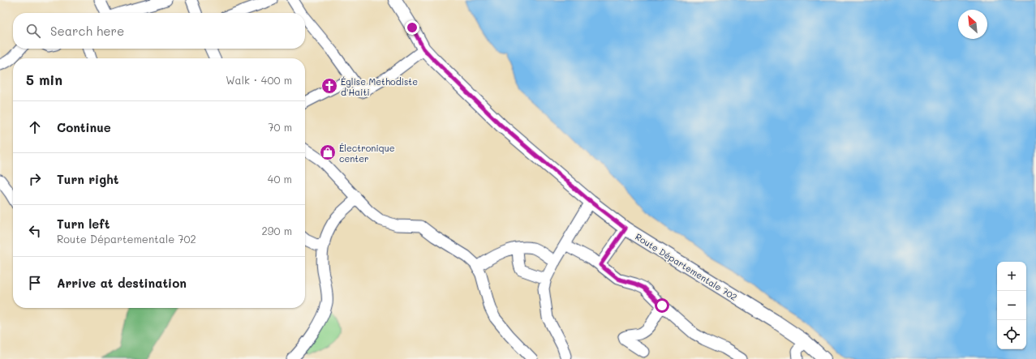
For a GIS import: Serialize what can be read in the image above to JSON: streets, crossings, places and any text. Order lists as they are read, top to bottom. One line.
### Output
{"streets":{"main road":["Route Départementale 702"]},"places":{"church":["Église Methodiste d'Haiti"],"shop":["Électronique center"]},"north":"top left","page":{"search":"Search here","heading":["5 min","Walk · 400 m"],"list":[["Continue","70 m"],["Turn right","40 m"],["Turn left","Route Départementale 702","290 m"],"Arrive at destination"],"map_buttons":["+","−"]}}
